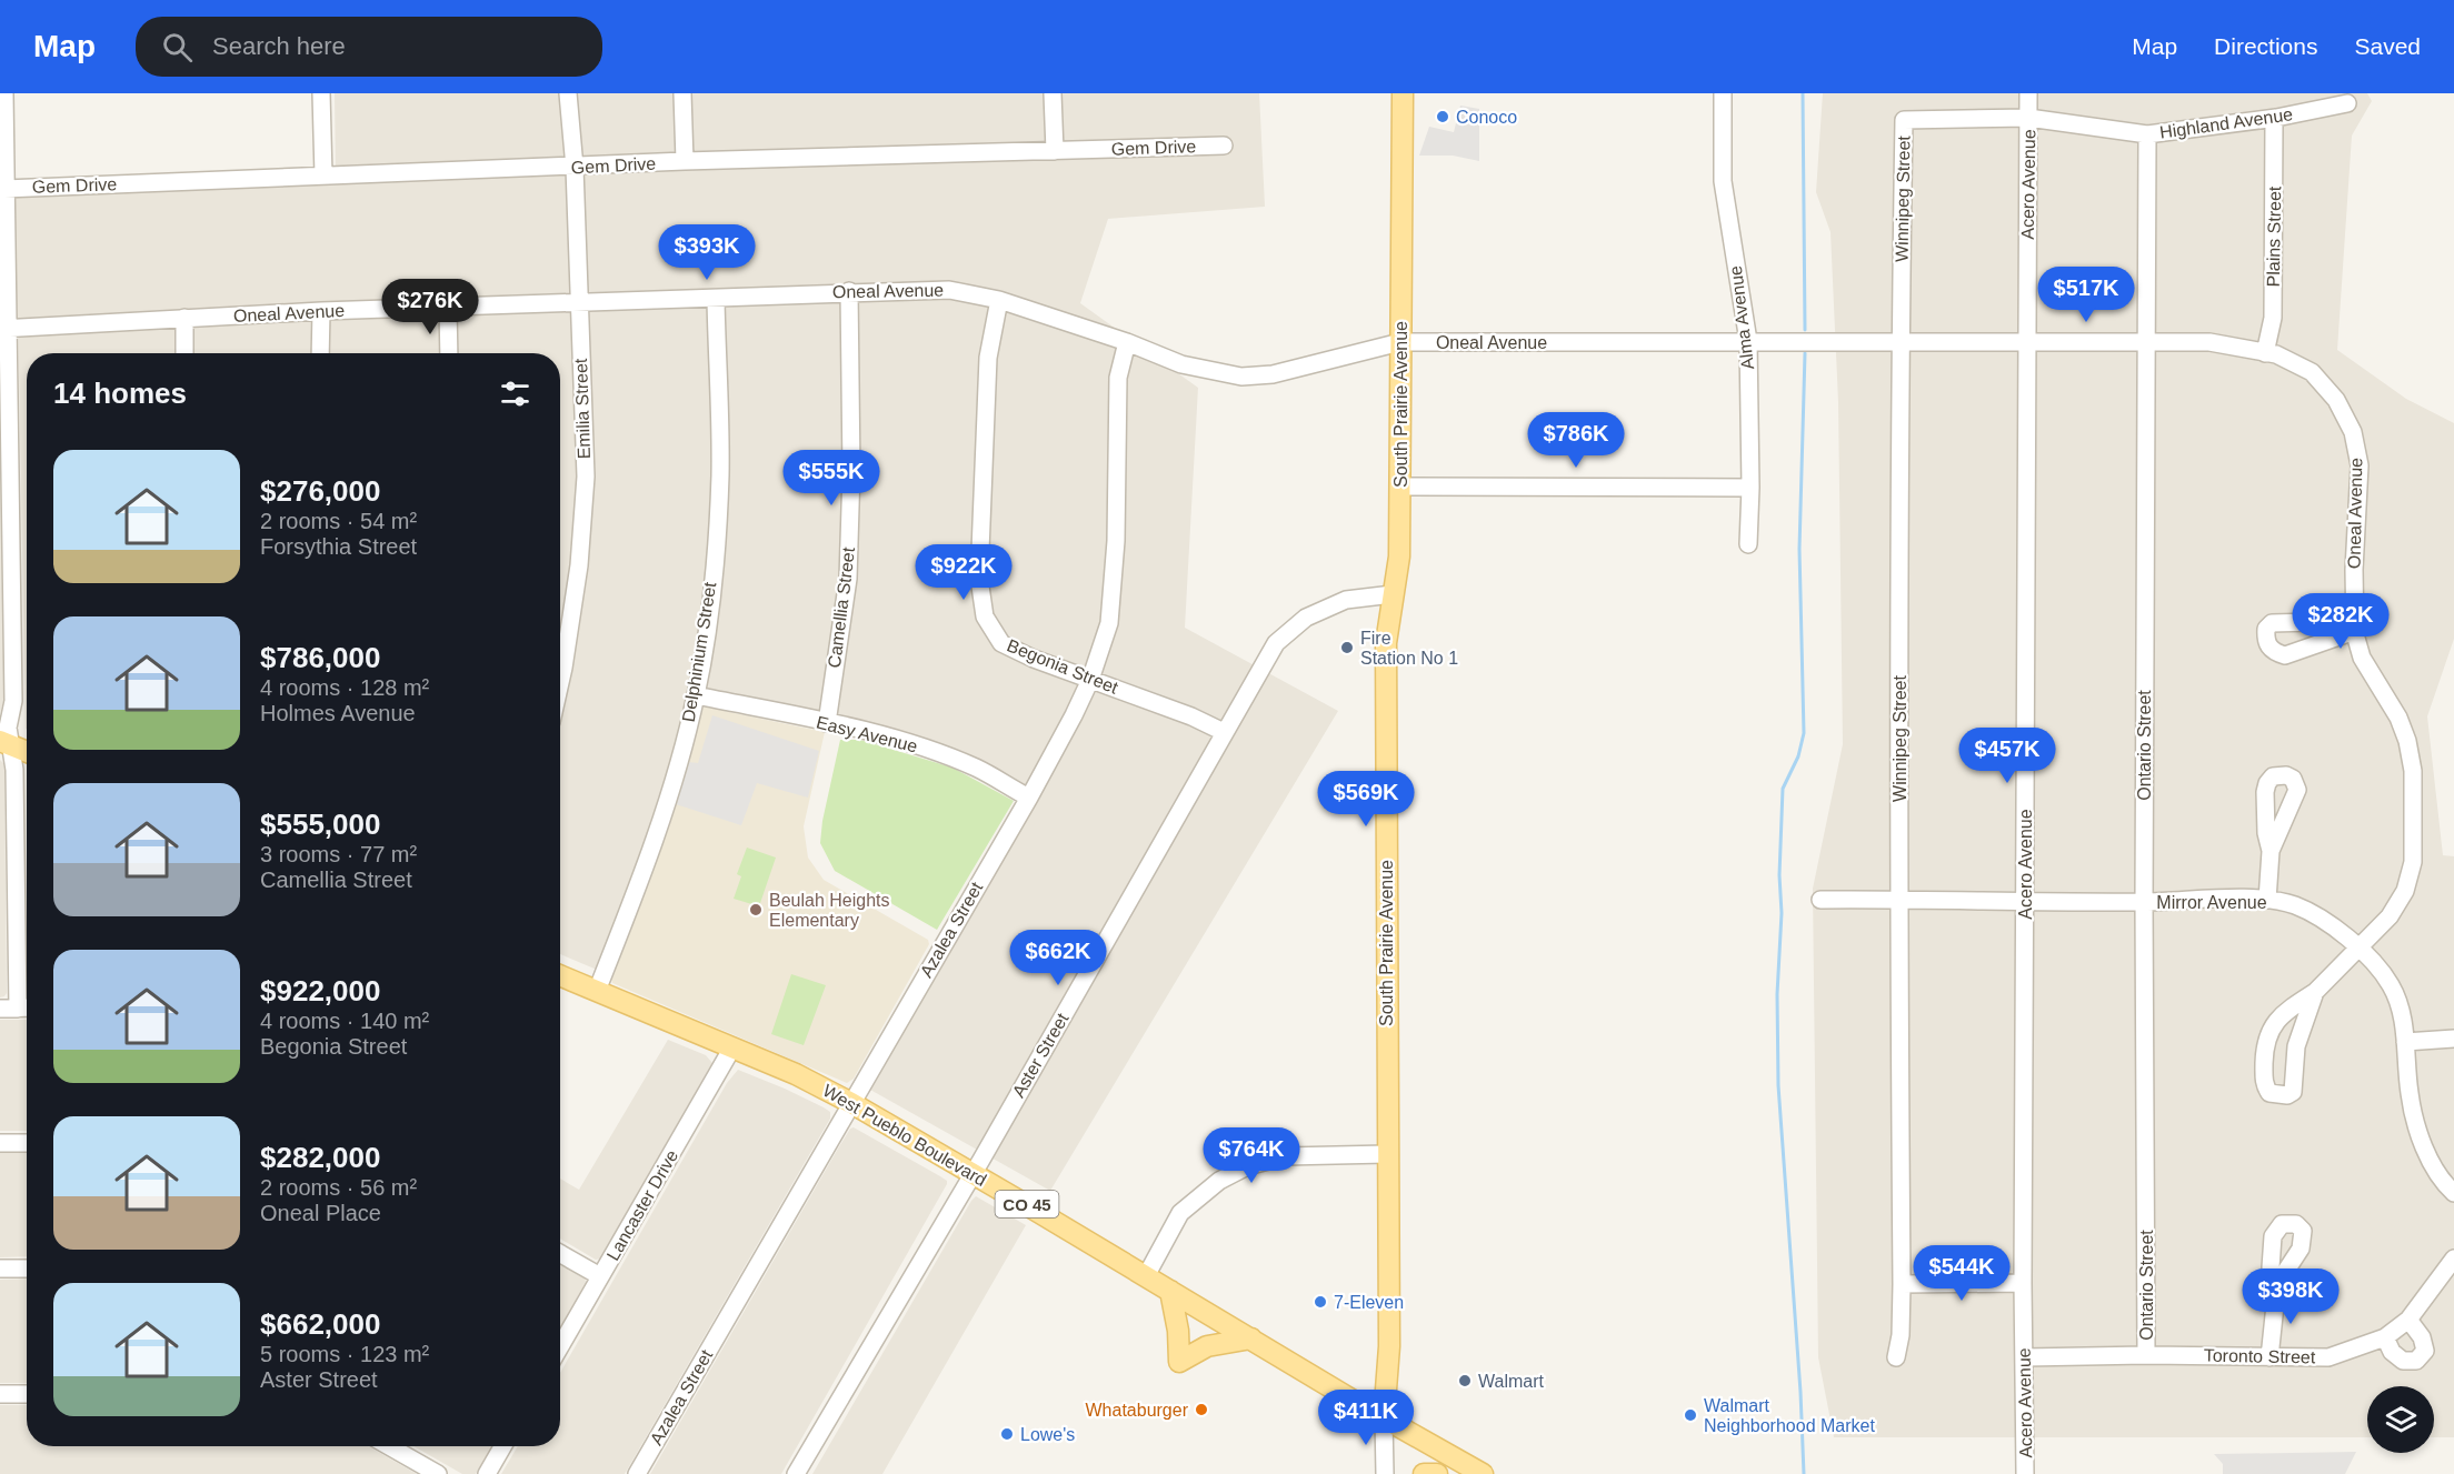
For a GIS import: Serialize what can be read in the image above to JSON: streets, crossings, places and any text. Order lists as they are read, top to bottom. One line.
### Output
{"streets":{"main road":["South Prairie Avenue","West Pueblo Boulevard","CO 45"],"street":["Highland Avenue","Gem Drive","Acero Avenue","Winnipeg Street","Plains Street","Oneal Avenue","Alma Avenue","Emilia Street","Camellia Street","Delphinium Street","Begonia Street","Easy Avenue","Ontario Street","Mirror Avenue","Azalea Street","Aster Street","Lancaster Drive","Toronto Street"]},"crossings":[["Highland Avenue","Acero Avenue"],["Highland Avenue","Winnipeg Street"],["Highland Avenue","Plains Street"],["Highland Avenue","Ontario Street"],["Gem Drive","Emilia Street"],["Acero Avenue","Oneal Avenue"],["Acero Avenue","Mirror Avenue"],["Acero Avenue","Toronto Street"],["Winnipeg Street","Oneal Avenue"],["Winnipeg Street","Mirror Avenue"],["Plains Street","Oneal Avenue"],["Oneal Avenue","Alma Avenue"],["Oneal Avenue","South Prairie Avenue"],["Oneal Avenue","Emilia Street"],["Oneal Avenue","Camellia Street"],["Oneal Avenue","Delphinium Street"],["Oneal Avenue","Begonia Street"],["Oneal Avenue","Ontario Street"],["Oneal Avenue","Mirror Avenue"],["Oneal Avenue","Azalea Street"],["South Prairie Avenue","Aster Street"],["South Prairie Avenue","West Pueblo Boulevard"],["Camellia Street","Easy Avenue"],["Delphinium Street","Easy Avenue"],["Delphinium Street","West Pueblo Boulevard"],["Begonia Street","Azalea Street"],["Begonia Street","Aster Street"],["Easy Avenue","Azalea Street"],["Ontario Street","Mirror Avenue"],["Ontario Street","Toronto Street"],["Azalea Street","West Pueblo Boulevard"],["Aster Street","West Pueblo Boulevard"],["West Pueblo Boulevard","Lancaster Drive"]],"places":["Conoco","Fire Station No 1","Beulah Heights Elementary","7-Eleven","Walmart","Whataburger","Walmart Neighborhood Market","Lowe's"],"page":{"header":"Map","search":"Search here","nav":["Map","Directions","Saved"],"price":["$393K","$517K","$276K","$786K","$555K","$922K","$282K","$457K","$569K","$662K","$764K","$544K","$398K","$411K"],"heading":"14 homes","list":[{"name":"$276,000","note":"2 rooms · 54 m² · Forsythia Street"},{"name":"$786,000","note":"4 rooms · 128 m² · Holmes Avenue"},{"name":"$555,000","note":"3 rooms · 77 m² · Camellia Street"},{"name":"$922,000","note":"4 rooms · 140 m² · Begonia Street"},{"name":"$282,000","note":"2 rooms · 56 m² · Oneal Place"},{"name":"$662,000","note":"5 rooms · 123 m² · Aster Street"}]}}
